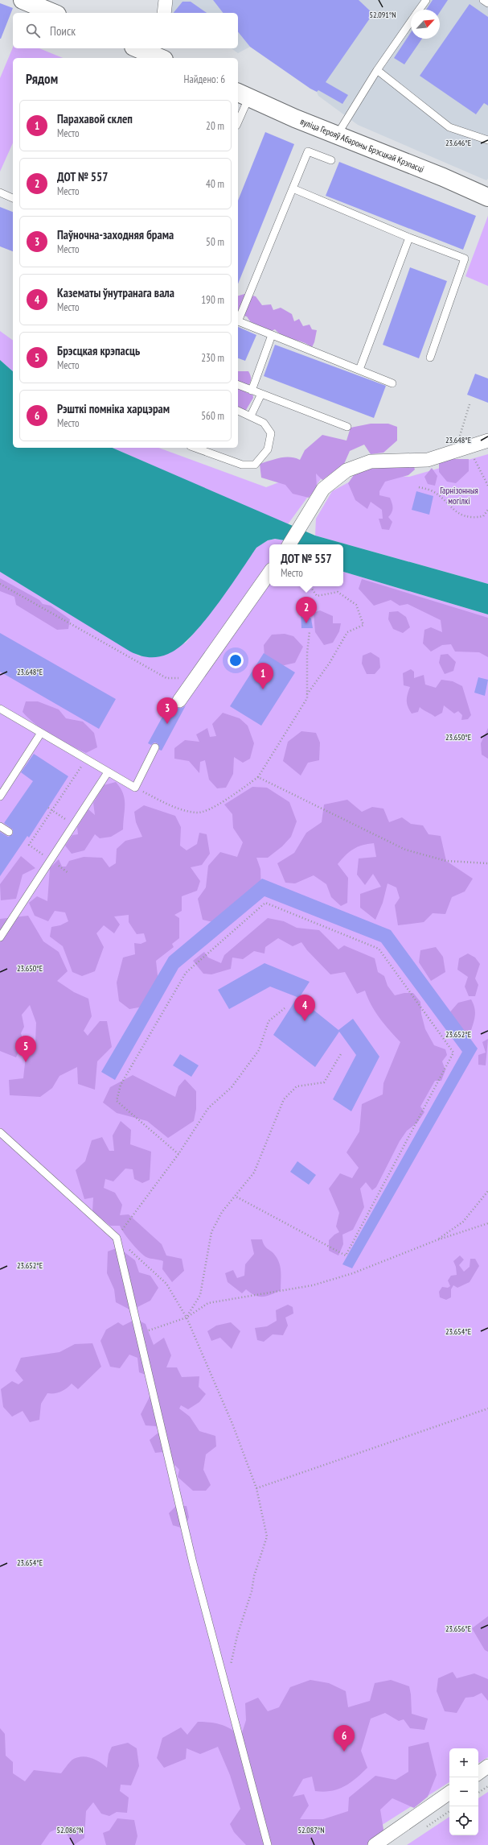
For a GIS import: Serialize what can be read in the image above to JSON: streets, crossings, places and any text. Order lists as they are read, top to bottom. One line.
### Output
{"streets":{"main road":["вуліца Герояў Абароны Брэсцкай Крэпасці"]},"parks":["Гарнізонныя могілкі"],"north":"top right","page":{"search":"Поиск","heading":["Рядом","Найдено: 6"],"list":[{"mark":"1","name":"Парахавой склеп","note":"Место","value":"20 m"},{"mark":"2","name":"ДОТ № 557","note":"Место","value":"40 m"},{"mark":"3","name":"Паўночна-заходняя брама","note":"Место","value":"50 m"},{"mark":"4","name":"Казематы ўнутранага вала","note":"Место","value":"190 m"},{"mark":"5","name":"Брэсцкая крэпасць","note":"Место","value":"230 m"},{"mark":"6","name":"Рэшткі помніка харцэрам","note":"Место","value":"560 m"}],"popup":["ДОТ № 557","Место"],"pins":["2","1","3","4","5","6"],"map_buttons":["+","−"]},"coordinates":["52.091°N","23.646°E","23.648°E","23.650°E","23.652°E","23.654°E","23.656°E","52.086°N","52.087°N"]}
